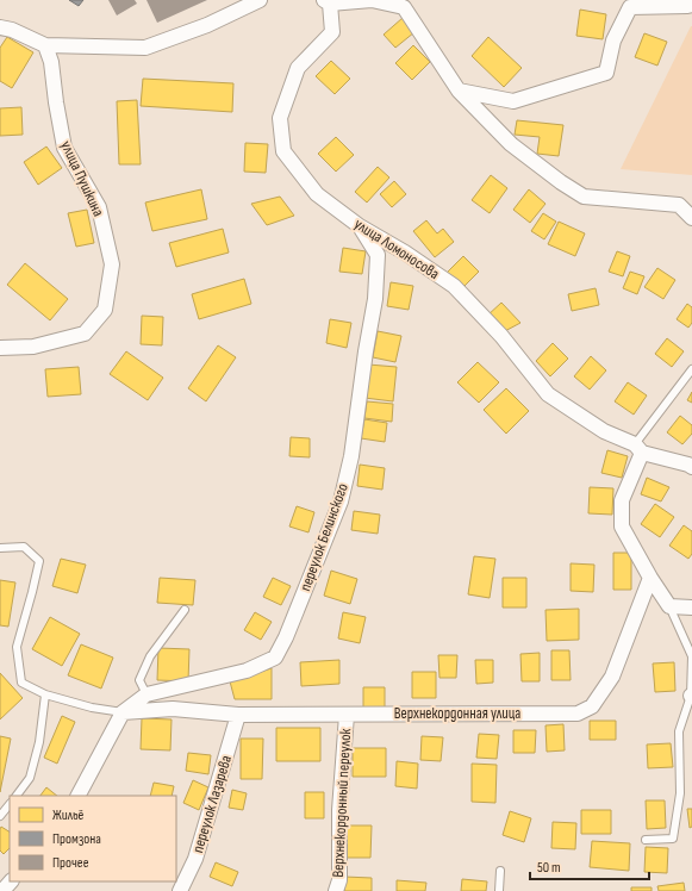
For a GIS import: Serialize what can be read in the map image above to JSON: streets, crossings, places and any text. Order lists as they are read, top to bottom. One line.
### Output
{"streets":{"street":["улица Пушкина","улица Ломоносова","переулок Белинского","Верхнекордонная улица","Верхнекордонный переулок","переулок Лазарева"]},"crossings":[["улица Ломоносова","переулок Белинского"],["переулок Белинского","Верхнекордонная улица"],["Верхнекордонная улица","Верхнекордонный переулок"],["Верхнекордонная улица","переулок Лазарева"]],"legend":["Жильё","Промзона","Прочее"],"scale_bar":"50 m"}
